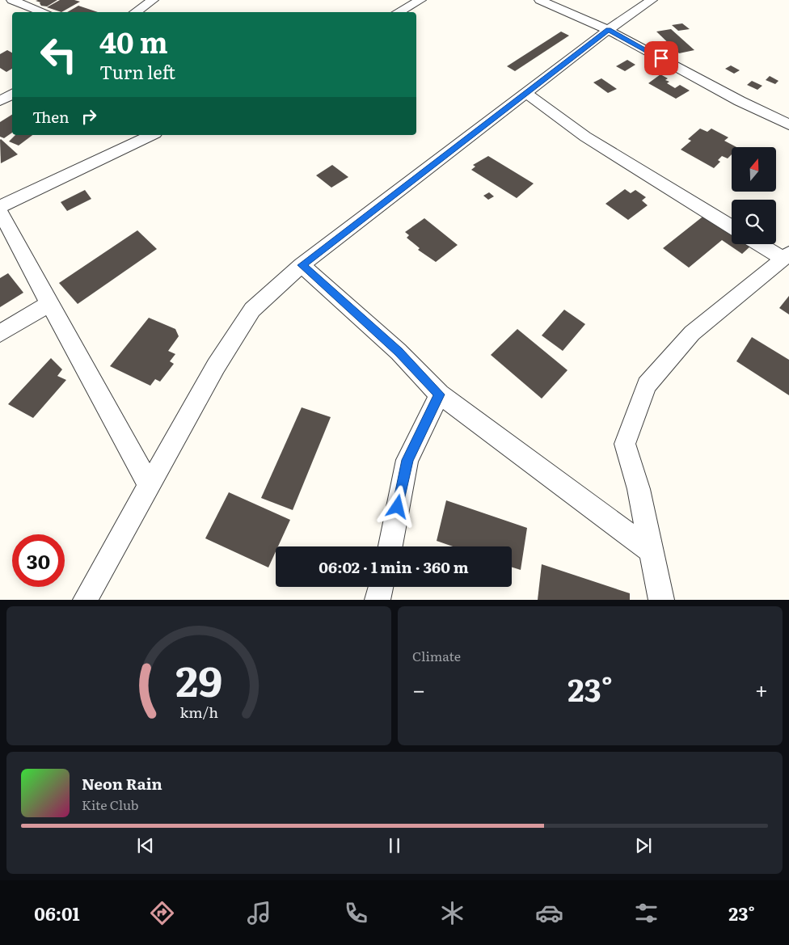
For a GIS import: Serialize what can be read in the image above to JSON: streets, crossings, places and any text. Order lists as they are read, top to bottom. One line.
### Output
{"north":"top","page":{"turn":["40 m","Turn left"],"then":"Then","limit":"30","trip":"06:02 · 1 min · 360 m","tile":"Climate","heat":["−","23°","+"],"song":["Neon Rain","Kite Club"],"tabs":["06:01","23°"],"gauge":["29","km/h"]}}
